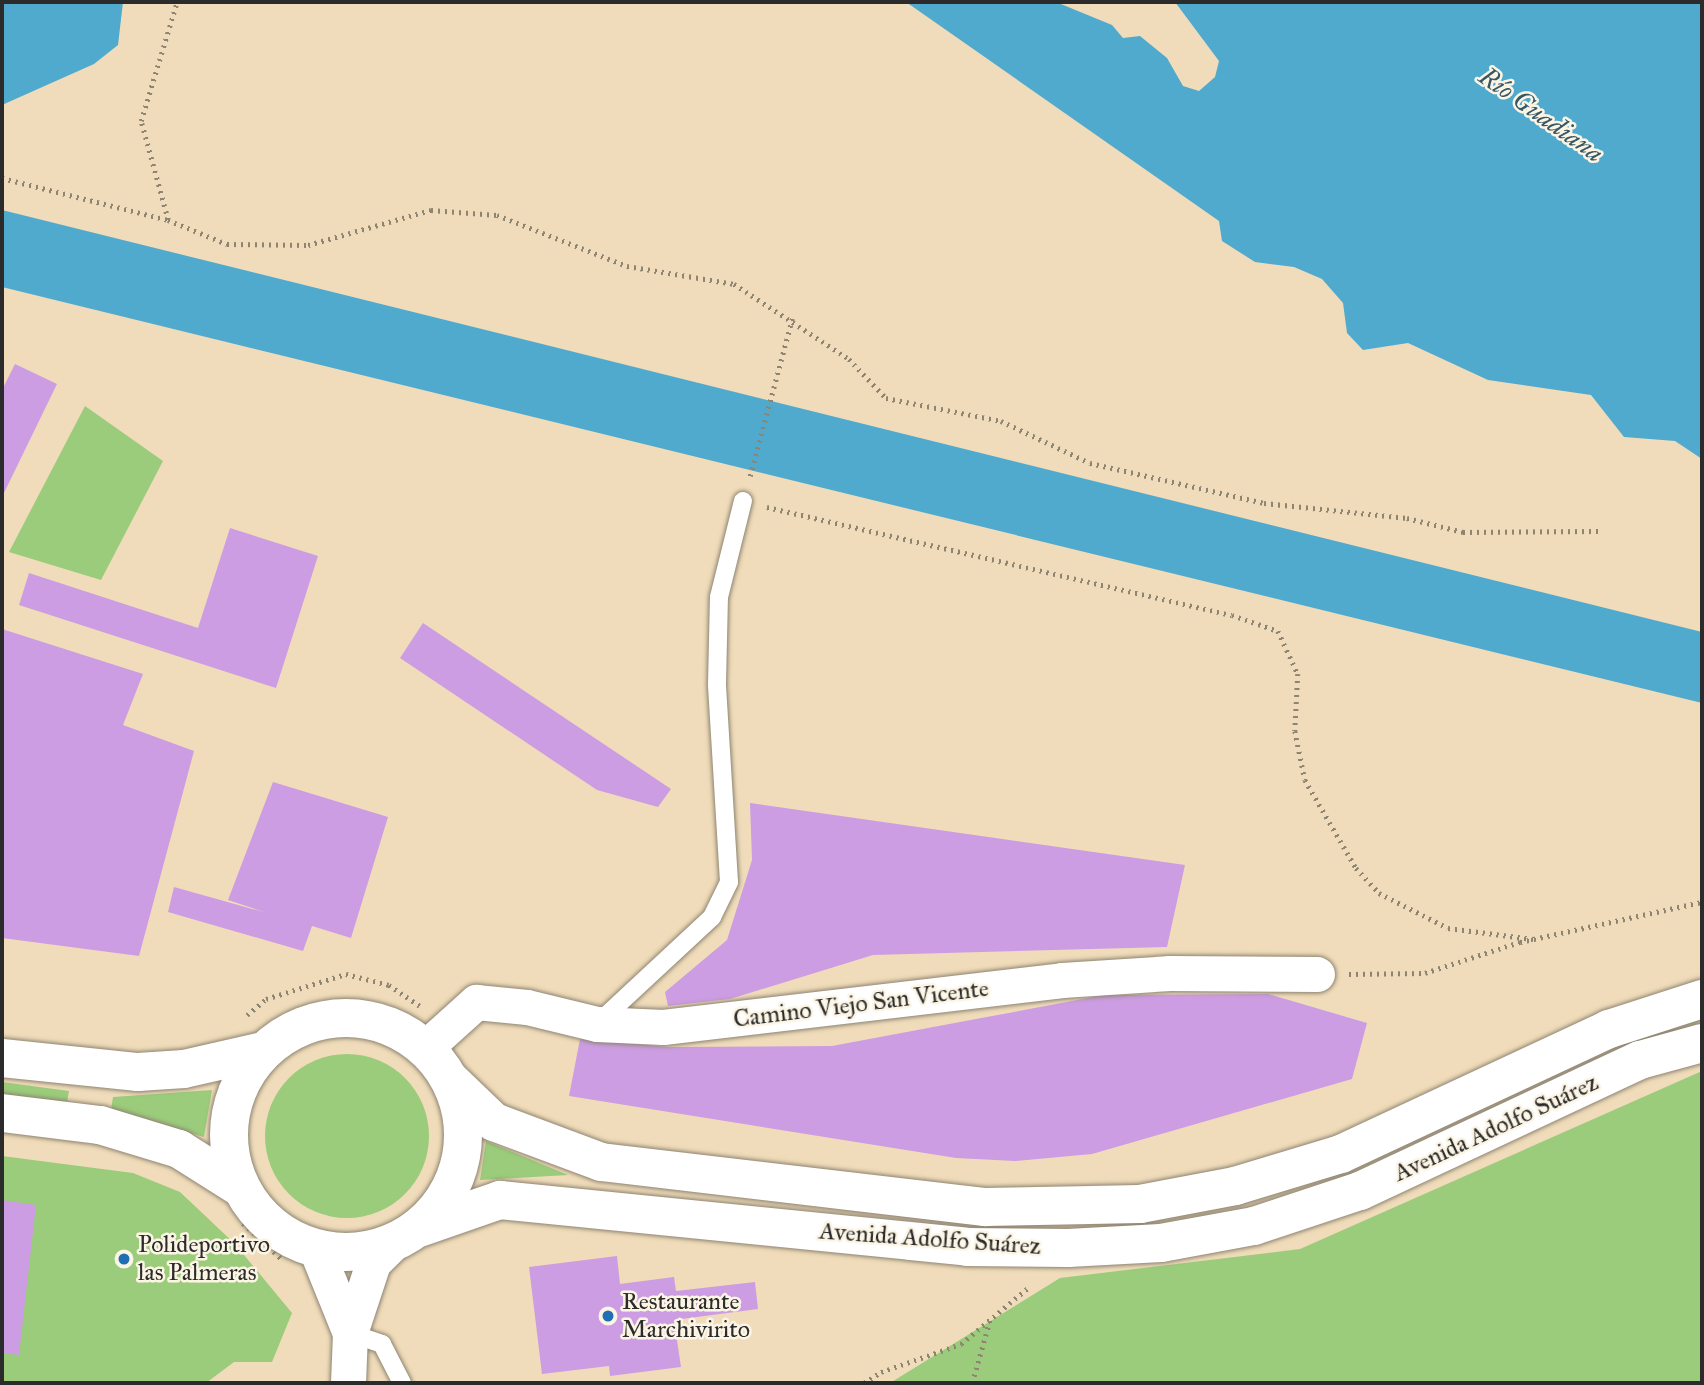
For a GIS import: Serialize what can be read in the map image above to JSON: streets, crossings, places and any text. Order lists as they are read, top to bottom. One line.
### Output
{"streets":{"highway":["Avenida Adolfo Suárez"],"street":["Camino Viejo San Vicente"]},"crossings":[["Camino Viejo San Vicente","Avenida Adolfo Suárez"]],"water":["Río Guadiana"],"places":["Polideportivo las Palmeras","Restaurante Marchivirito"]}
